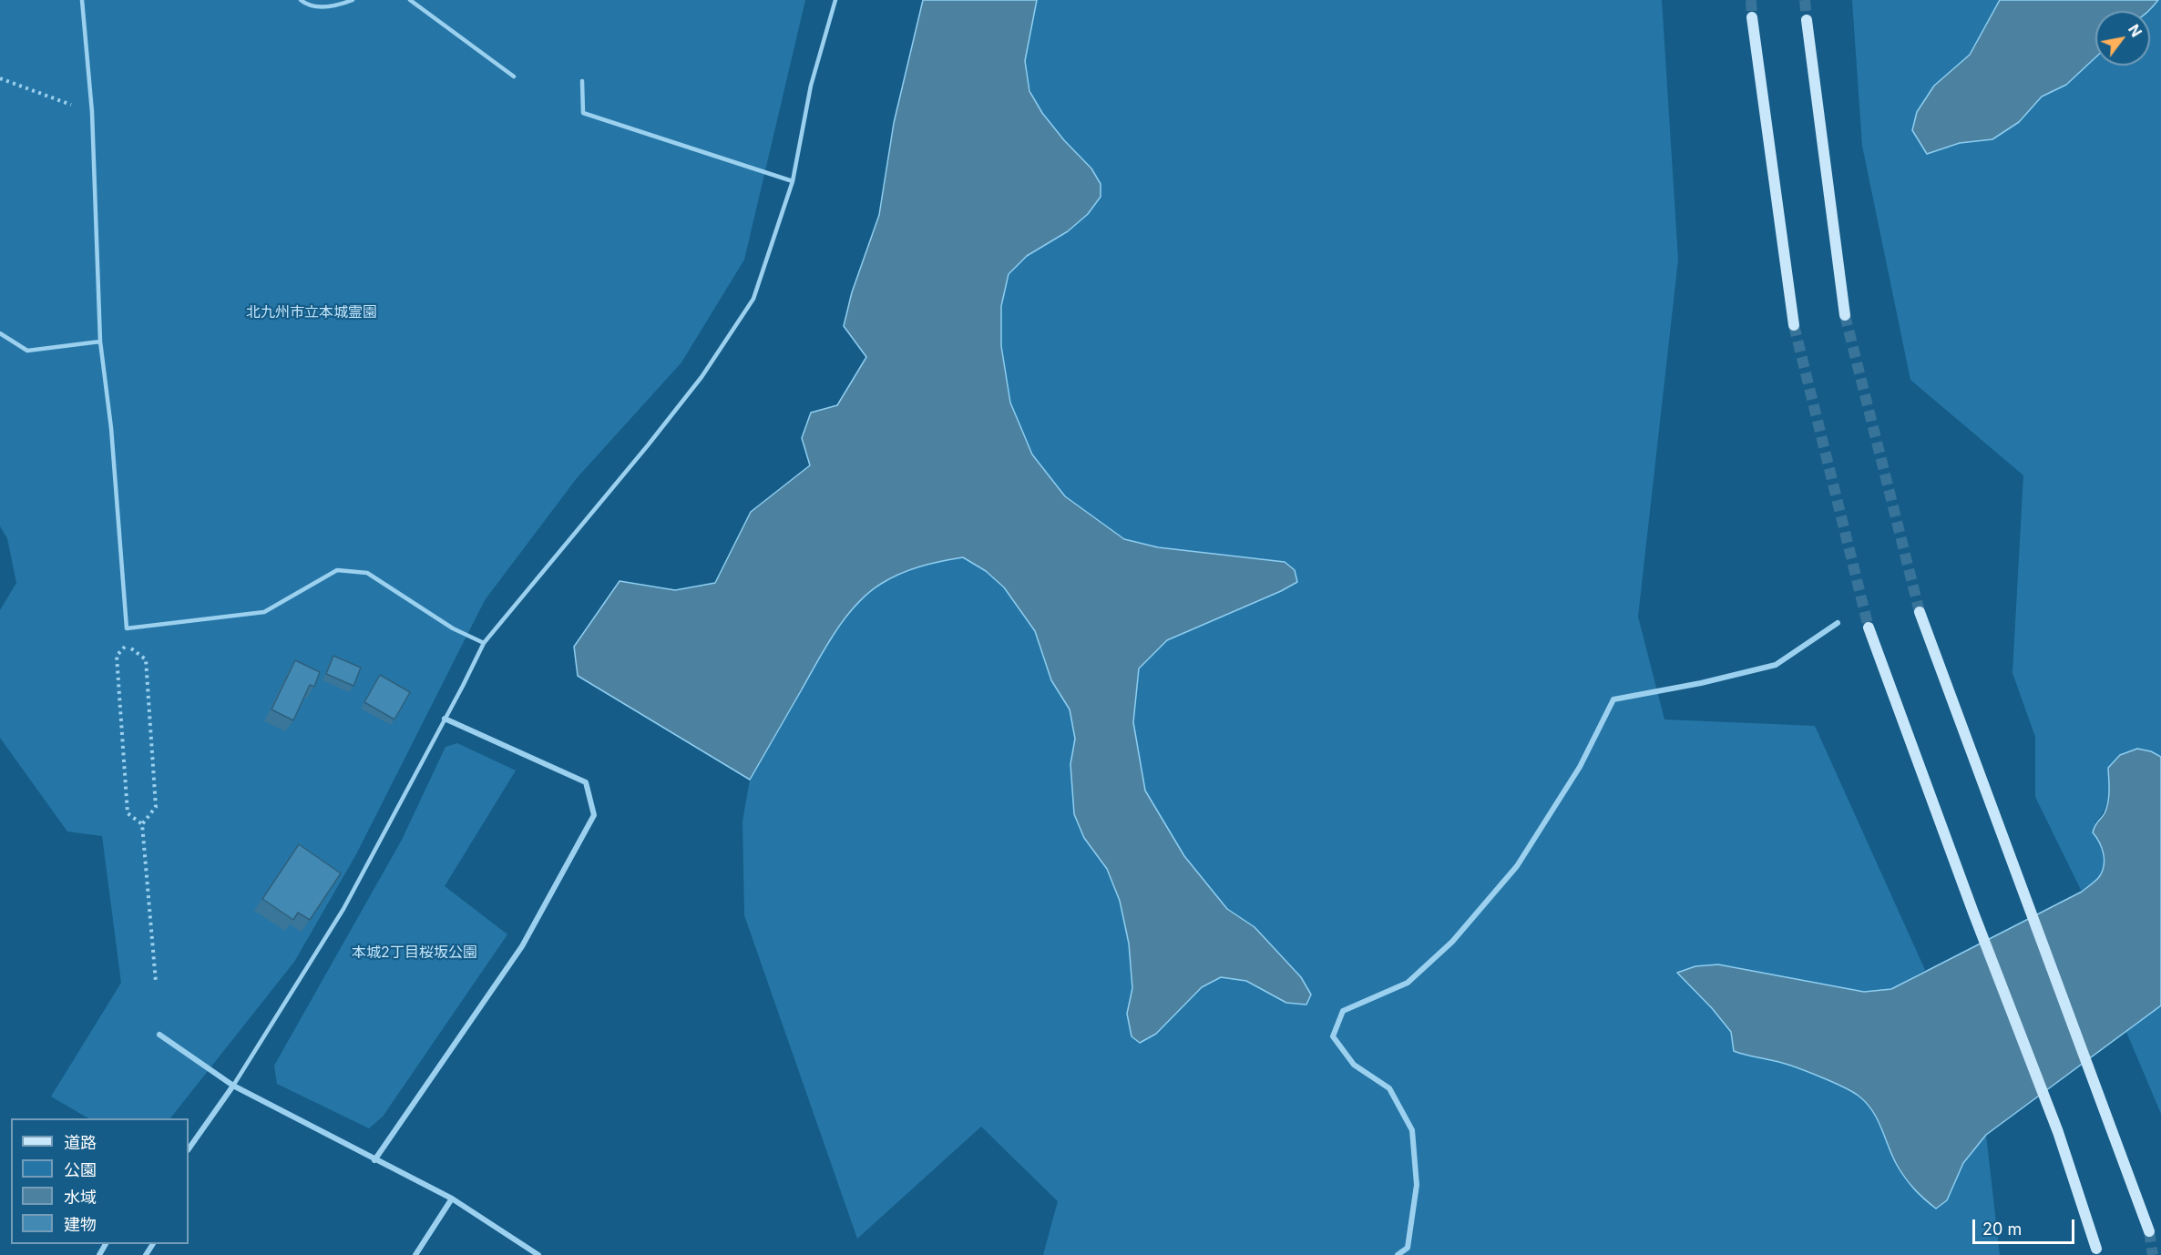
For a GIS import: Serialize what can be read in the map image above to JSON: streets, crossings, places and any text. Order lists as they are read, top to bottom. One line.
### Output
{"parks":["北九州市立本城霊園","本城2丁目桜坂公園"],"legend":["道路","公園","水域","建物"],"scale_bar":"20 m","north":"top right"}
